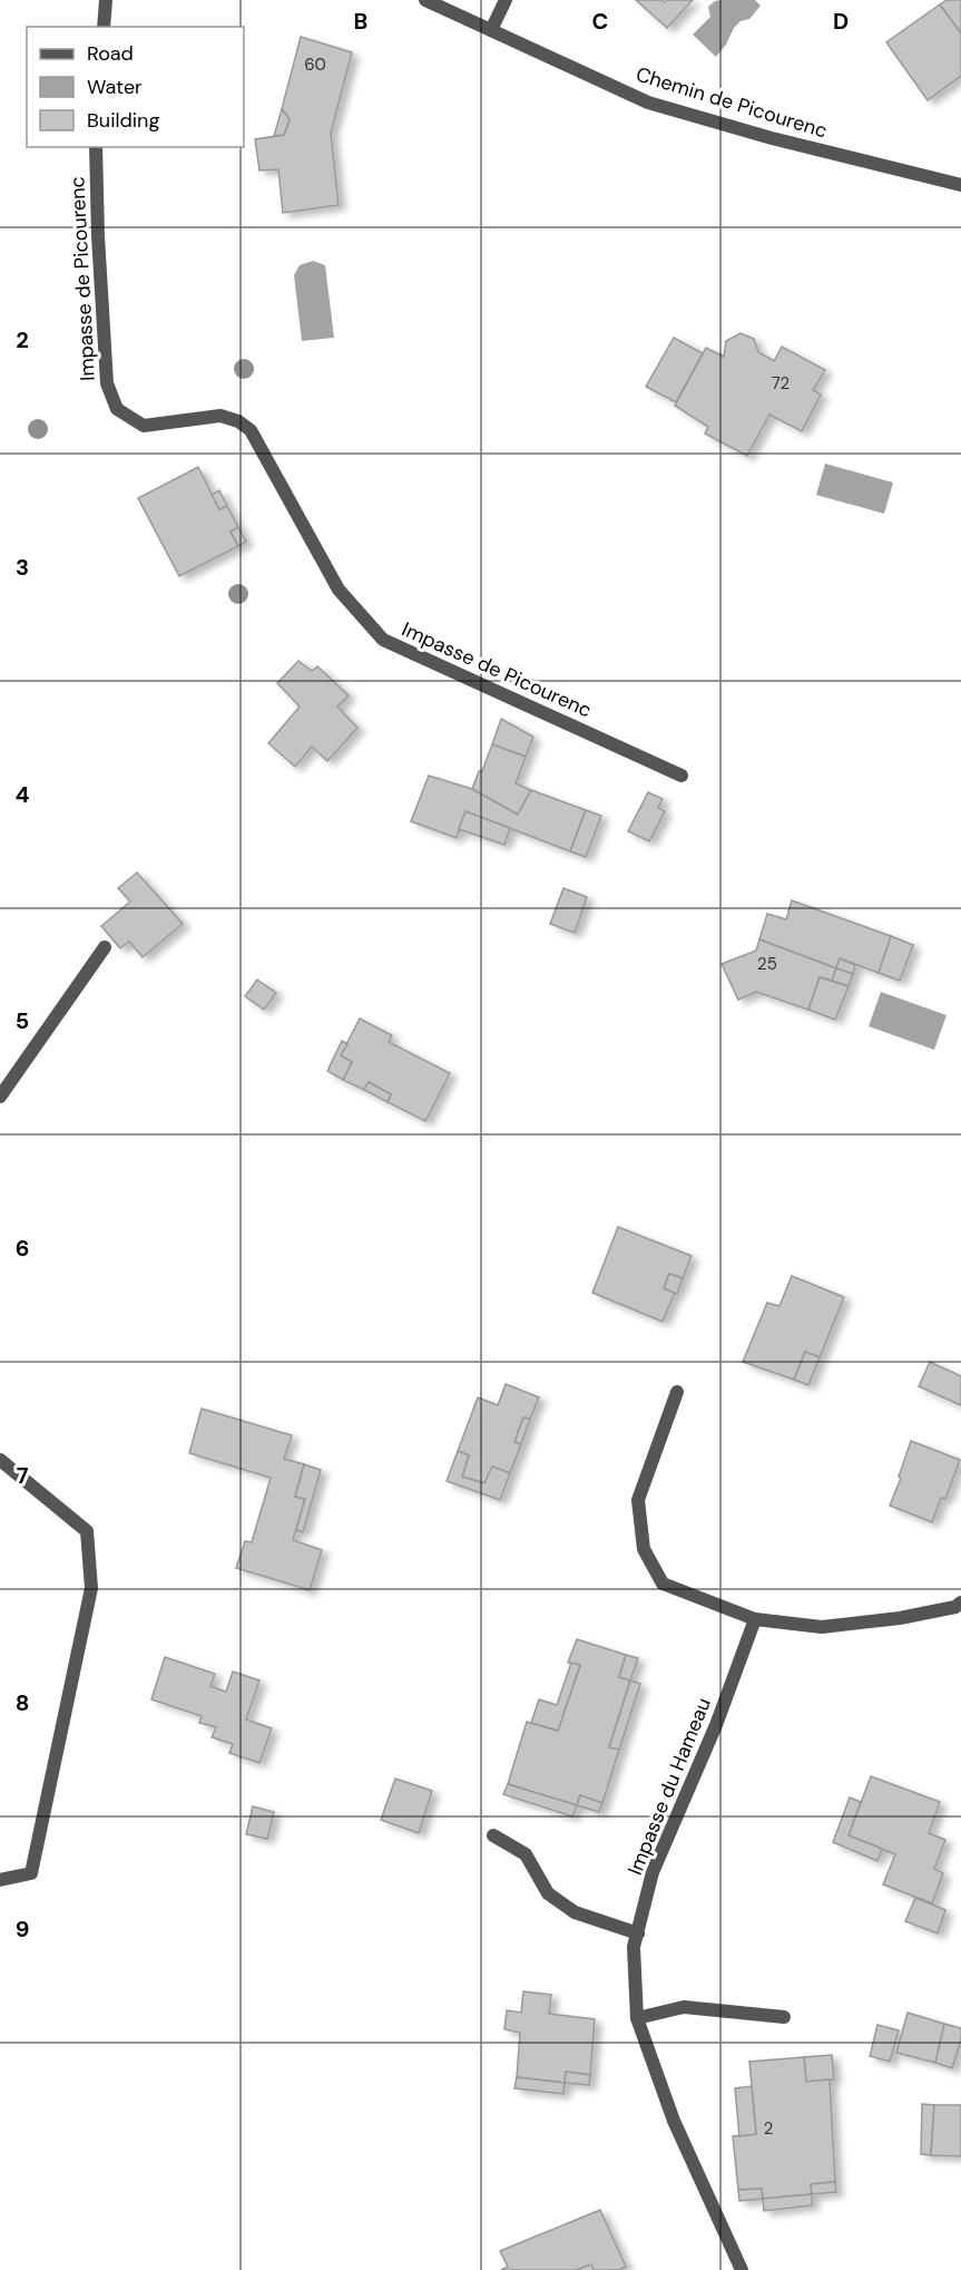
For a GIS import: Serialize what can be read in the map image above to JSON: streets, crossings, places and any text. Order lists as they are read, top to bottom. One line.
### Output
{"streets":{"street":["Chemin de Picourenc","Impasse de Picourenc","Impasse du Hameau"]},"house_numbers":["60","72","25","2"],"legend":["Road","Water","Building"],"grid":{"columns":["B","C","D"],"rows":["2","3","4","5","6","7","8","9"]}}
